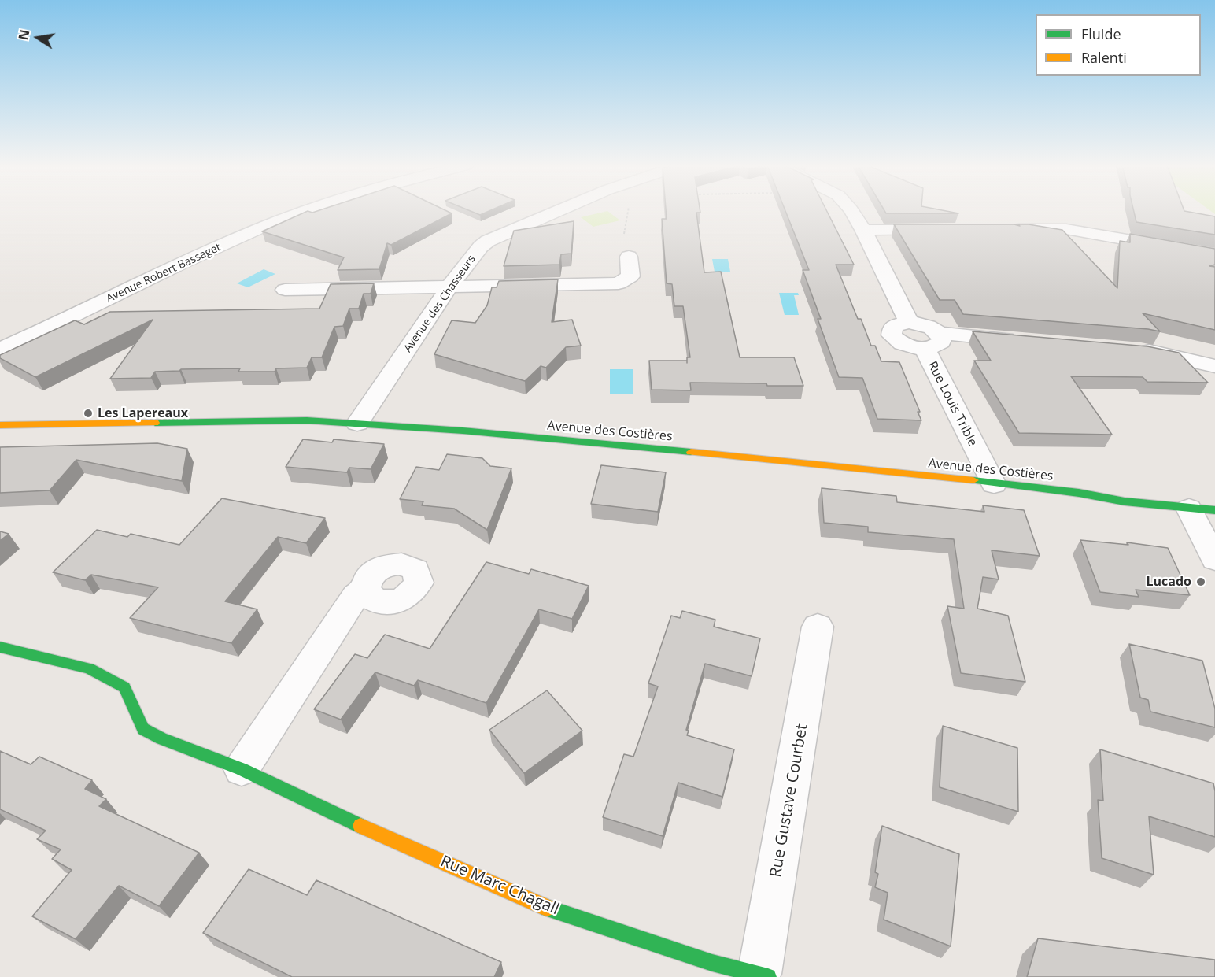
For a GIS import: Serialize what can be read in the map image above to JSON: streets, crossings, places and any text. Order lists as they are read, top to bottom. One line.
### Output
{"streets":{"street":["Avenue Robert Bassaget","Avenue des Chasseurs","Rue Louis Trible","Avenue des Costières","Rue Gustave Courbet","Rue Marc Chagall"]},"crossings":[["Avenue des Chasseurs","Avenue des Costières"],["Rue Louis Trible","Avenue des Costières"],["Rue Gustave Courbet","Rue Marc Chagall"]],"places":["Les Lapereaux","Lucado"],"legend":["Fluide","Ralenti"],"north":"left"}
